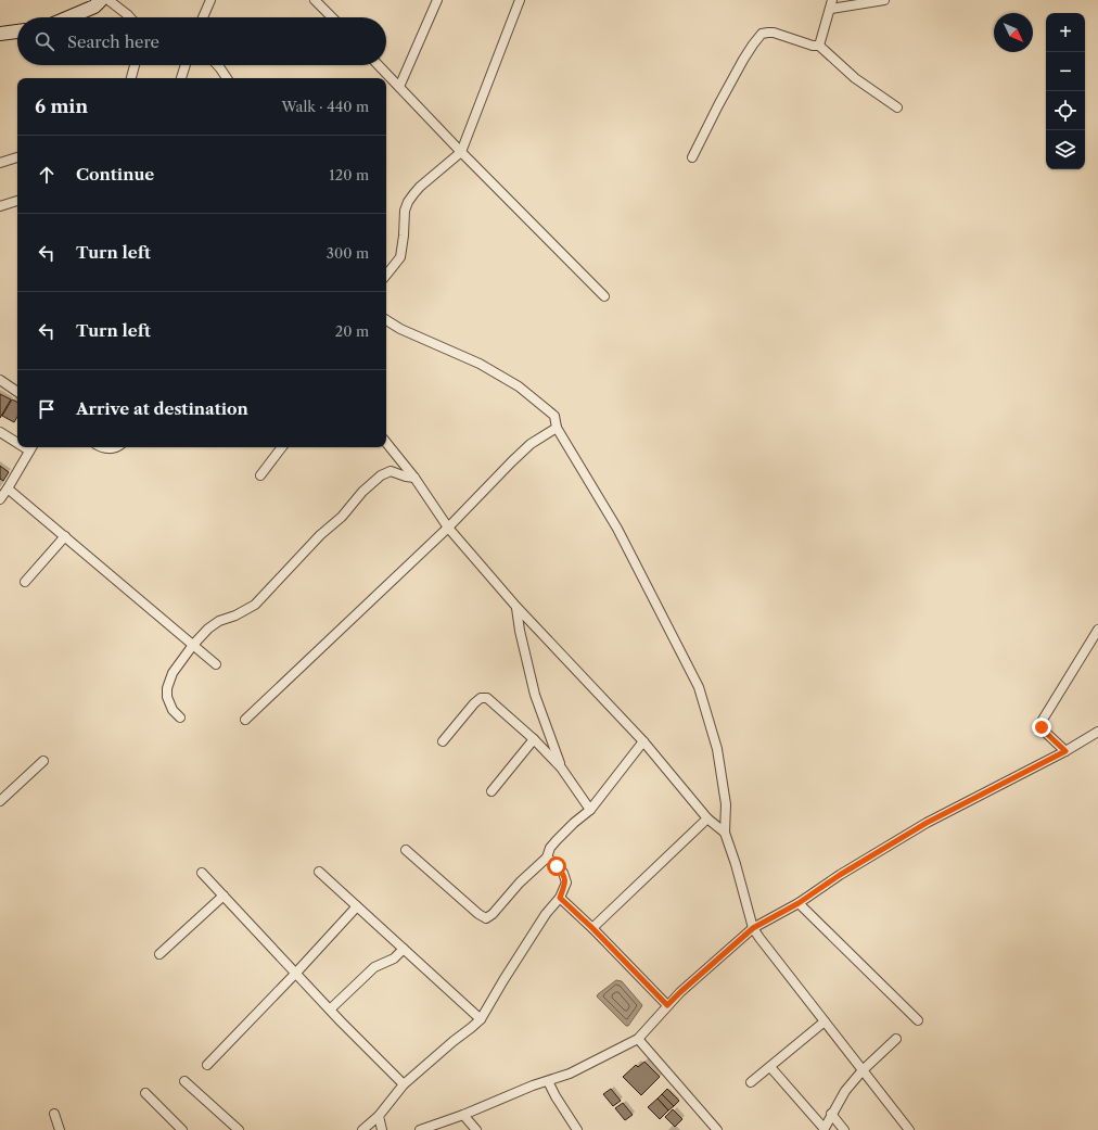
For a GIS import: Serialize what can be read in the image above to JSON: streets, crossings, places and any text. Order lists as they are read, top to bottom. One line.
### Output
{"north":"bottom right","page":{"map_buttons":["+","−"],"search":"Search here","heading":["6 min","Walk · 440 m"],"list":[["Continue","120 m"],["Turn left","300 m"],["Turn left","20 m"],"Arrive at destination"]}}
